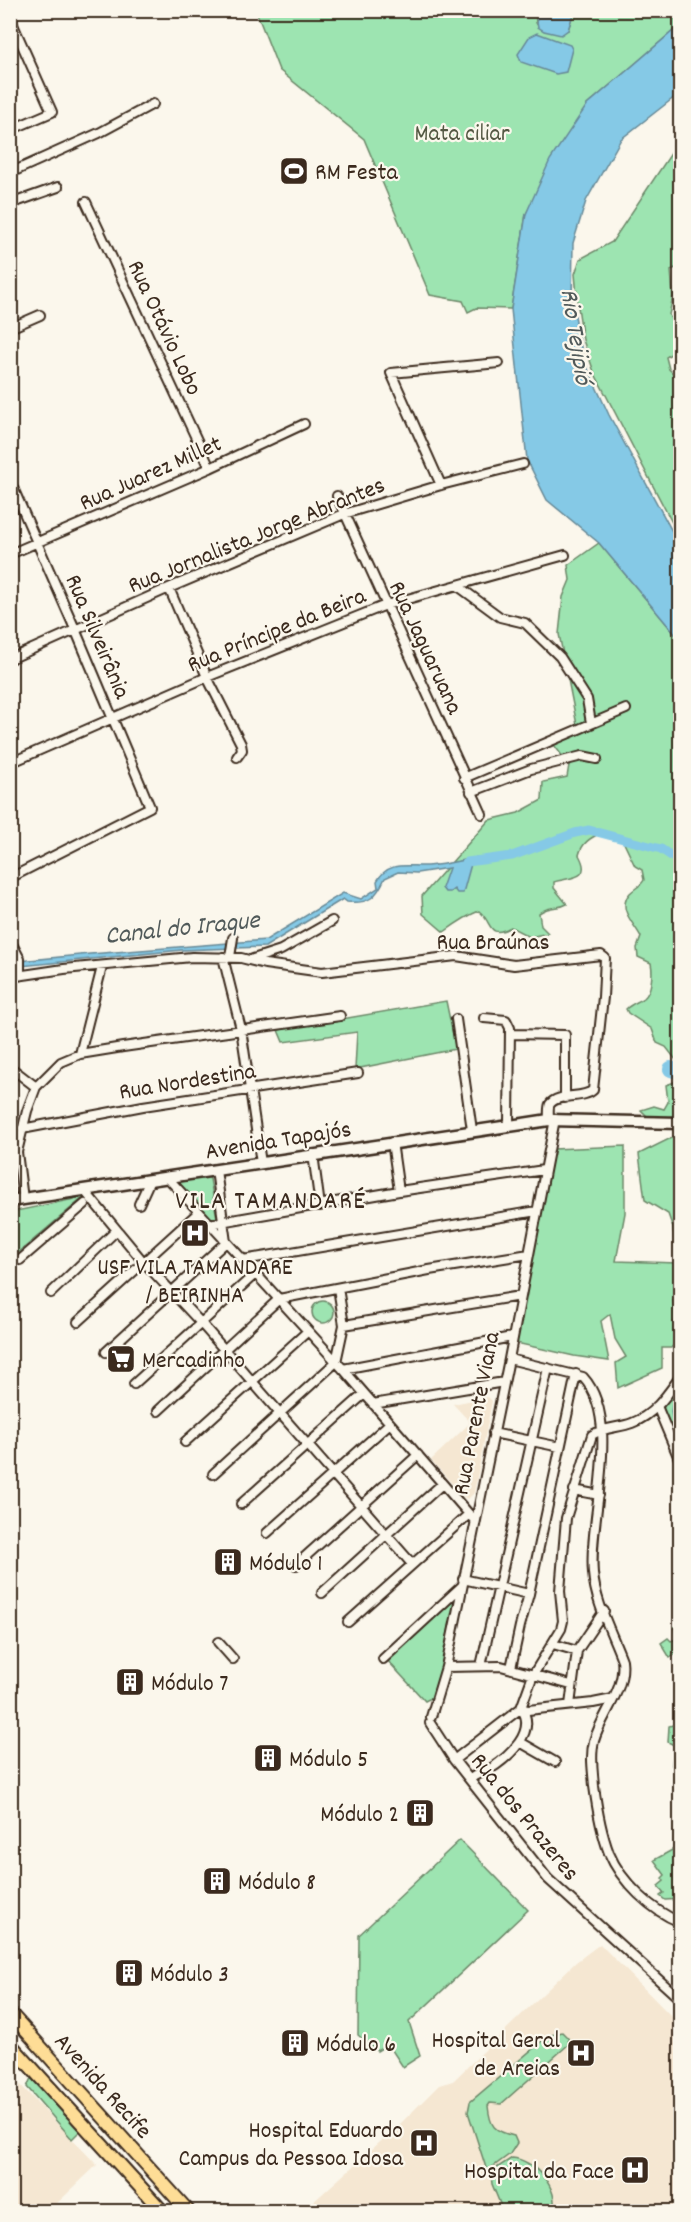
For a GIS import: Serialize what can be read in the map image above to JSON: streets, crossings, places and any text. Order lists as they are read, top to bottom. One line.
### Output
{"streets":{"main road":["Avenida Tapajós","Avenida Recife"],"street":["Rua Otávio Lobo","Rua Juarez Millet","Rua Jornalista Jorge Abrantes","Rua Príncipe da Beira","Rua Silveirânia","Rua Jaguaruana","Rua Braúnas","Rua Nordestina","Rua Parente Viana","Rua dos Prazeres"]},"crossings":[["Rua Otávio Lobo","Rua Juarez Millet"],["Rua Juarez Millet","Rua Silveirânia"],["Rua Jornalista Jorge Abrantes","Rua Silveirânia"],["Rua Jornalista Jorge Abrantes","Rua Jaguaruana"],["Rua Príncipe da Beira","Rua Silveirânia"],["Rua Príncipe da Beira","Rua Jaguaruana"],["Avenida Tapajós","Rua Parente Viana"],["Rua Parente Viana","Rua dos Prazeres"]],"districts":["VILA TAMANDARÉ"],"water":["Rio Tejipió","Canal do Iraque"],"parks":["Mata ciliar"],"places":{"sports":["RM Festa"],"hospital":["USF VILA TAMANDARE / BEIRINHA","Hospital Geral de Areias","Hospital Eduardo Campus da Pessoa Idosa","Hospital da Face"],"supermarket":["Mercadinho"],"building":["Módulo 1","Módulo 7","Módulo 5","Módulo 2","Módulo 8","Módulo 3","Módulo 6"]}}
